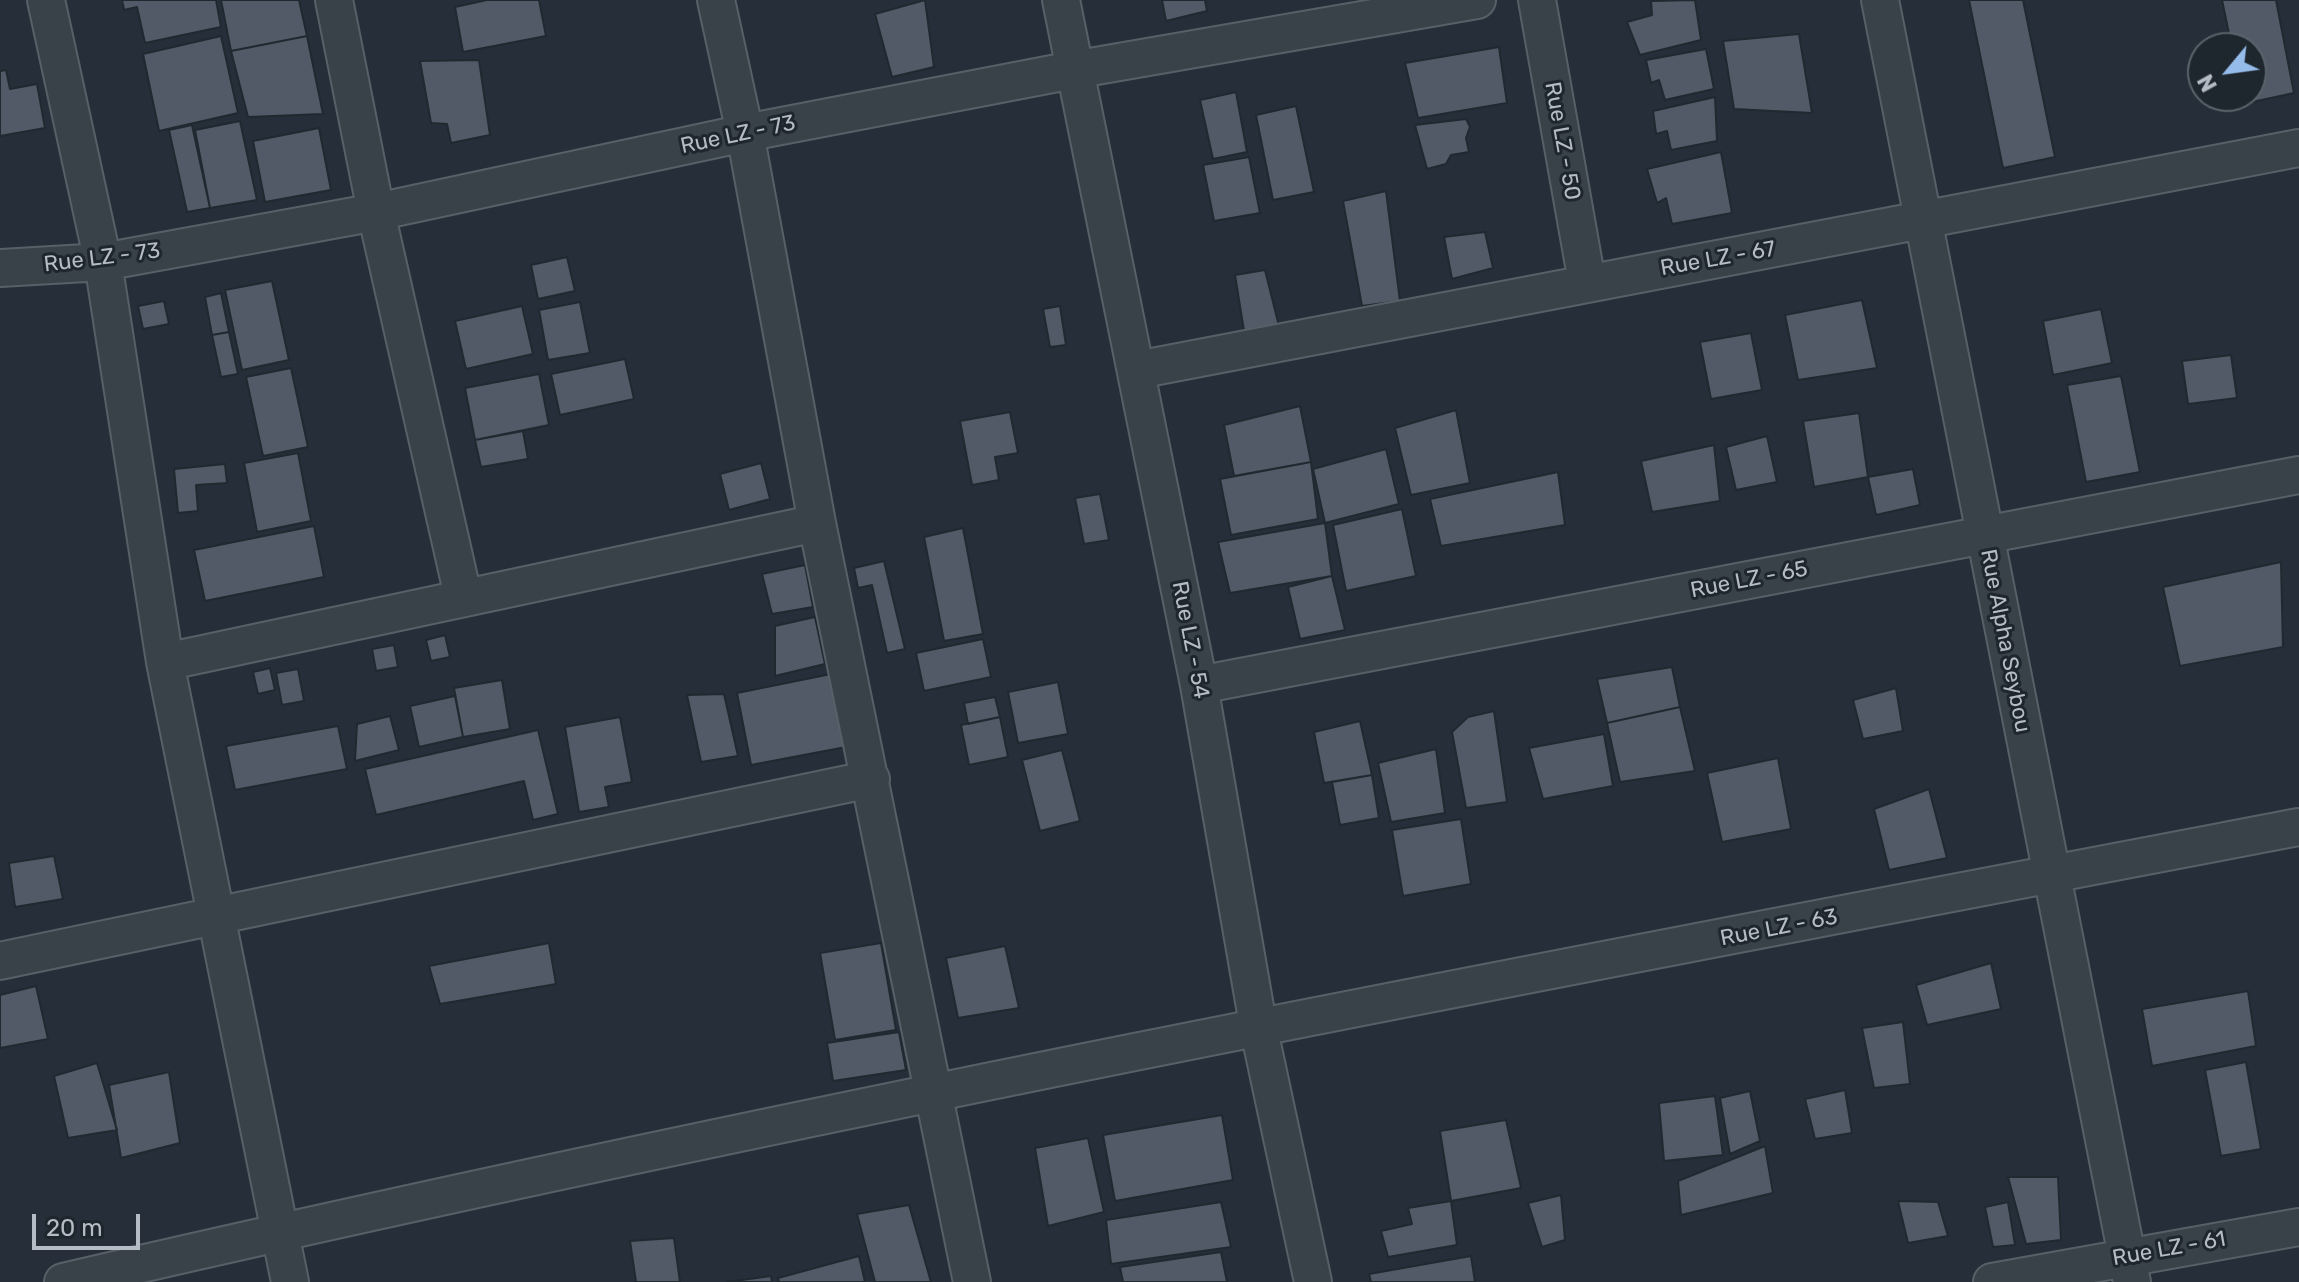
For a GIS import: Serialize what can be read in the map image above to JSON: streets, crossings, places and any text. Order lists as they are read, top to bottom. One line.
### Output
{"streets":{"street":["Rue LZ - 73","Rue LZ - 50","Rue LZ - 67","Rue LZ - 65","Rue LZ - 54","Rue Alpha Seybou","Rue LZ - 63","Rue LZ - 61"]},"crossings":[["Rue LZ - 73","Rue LZ - 54"],["Rue LZ - 50","Rue LZ - 67"],["Rue LZ - 67","Rue LZ - 54"],["Rue LZ - 67","Rue Alpha Seybou"],["Rue LZ - 65","Rue LZ - 54"],["Rue LZ - 65","Rue Alpha Seybou"],["Rue LZ - 54","Rue LZ - 63"],["Rue Alpha Seybou","Rue LZ - 63"],["Rue Alpha Seybou","Rue LZ - 61"]],"scale_bar":"20 m","north":"bottom left"}
